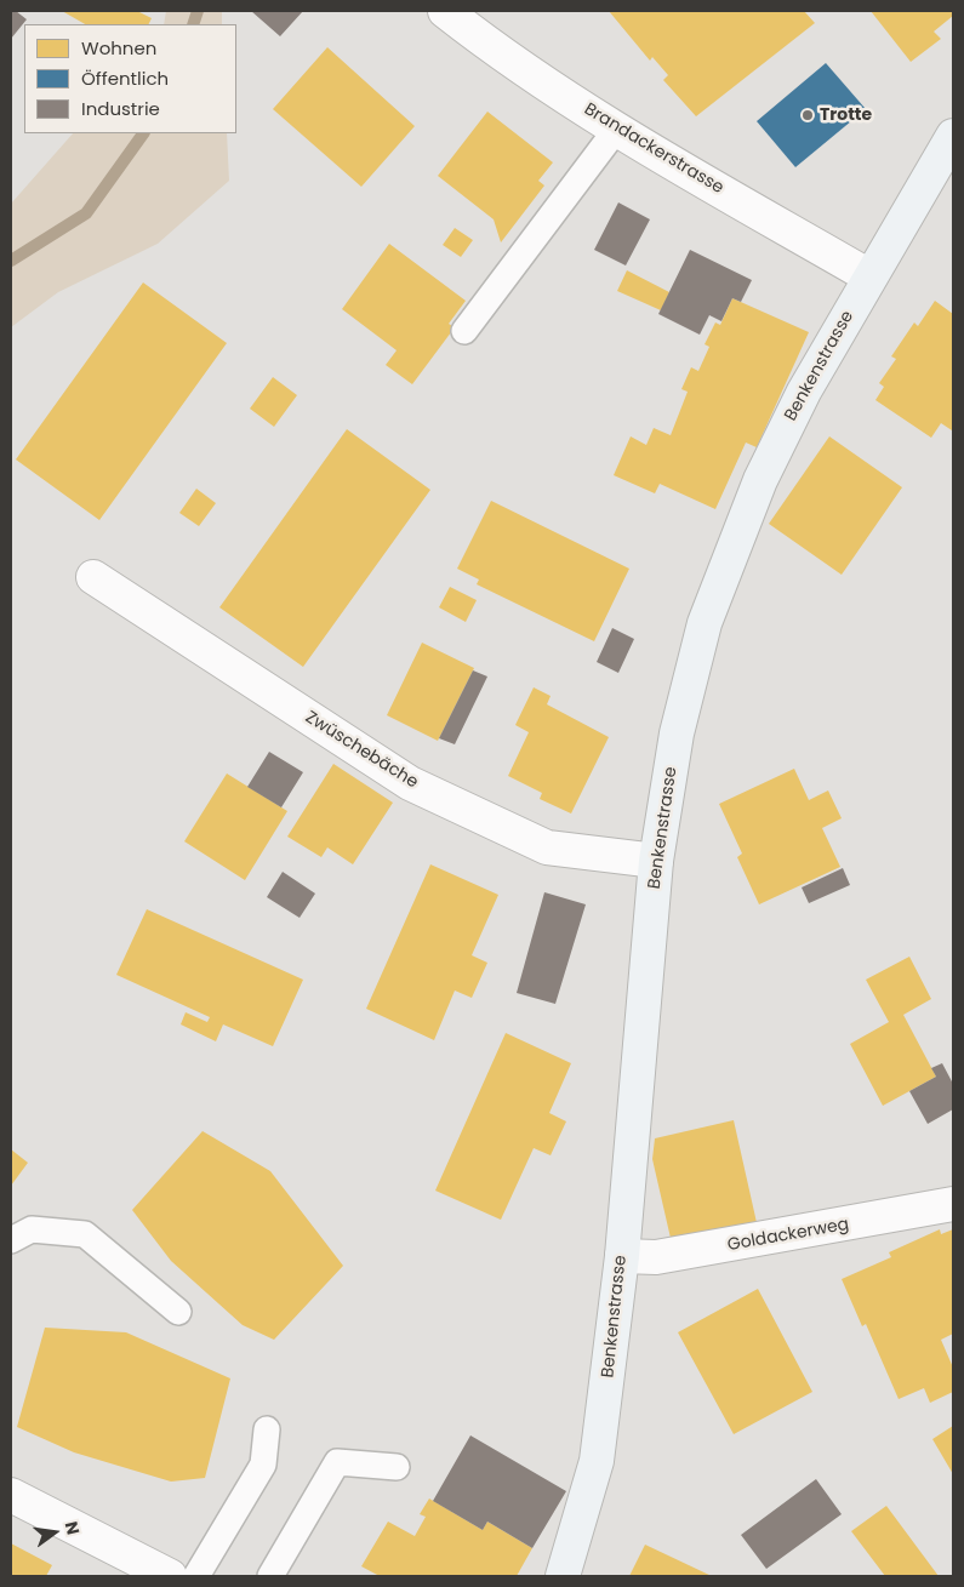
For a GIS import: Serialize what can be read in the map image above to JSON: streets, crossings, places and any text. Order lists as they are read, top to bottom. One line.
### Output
{"streets":{"street":["Brandackerstrasse","Benkenstrasse","Zwüschebäche","Goldackerweg"]},"crossings":[["Brandackerstrasse","Benkenstrasse"],["Benkenstrasse","Zwüschebäche"],["Benkenstrasse","Goldackerweg"]],"places":["Trotte"],"legend":["Wohnen","Öffentlich","Industrie"],"north":"right"}
